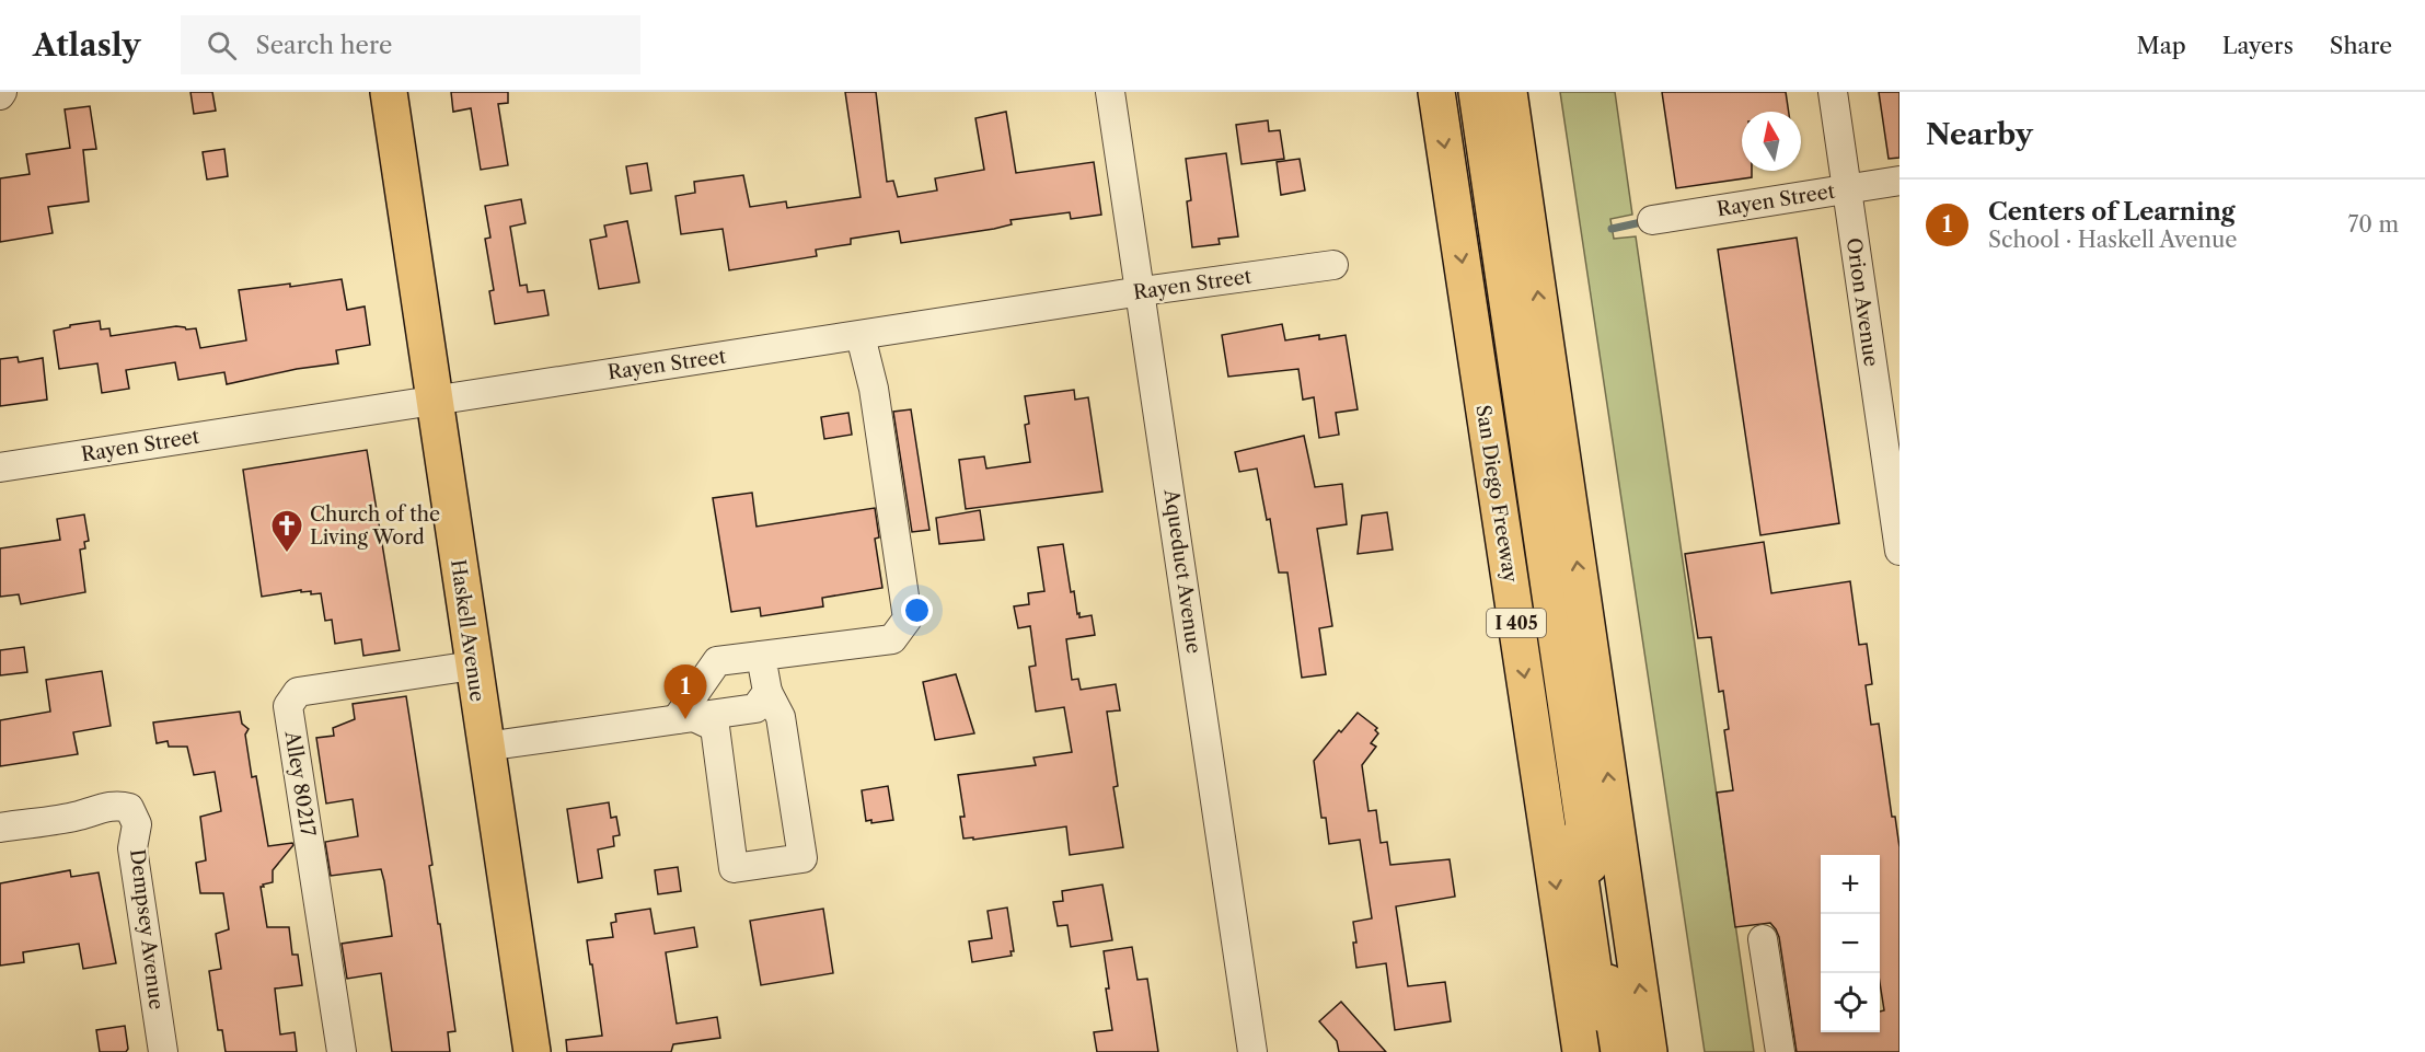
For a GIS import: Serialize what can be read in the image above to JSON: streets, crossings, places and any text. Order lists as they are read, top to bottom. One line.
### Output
{"streets":{"main road":["San Diego Freeway","I 405","Haskell Avenue"],"street":["Rayen Street","Orion Avenue","Aqueduct Avenue","Alley 80217","Dempsey Avenue"]},"crossings":[["Rayen Street","Orion Avenue"],["Rayen Street","Aqueduct Avenue"],["Rayen Street","Haskell Avenue"],["Haskell Avenue","Alley 80217"]],"places":{"church":["Church of the Living Word"]},"north":"top","page":{"header":"Atlasly","search":"Search here","nav":["Map","Layers","Share"],"heading":"Nearby","list":[{"mark":"1","name":"Centers of Learning","note":"School · Haskell Avenue","value":"70 m"}],"pins":"1","map_buttons":["+","−"]}}
